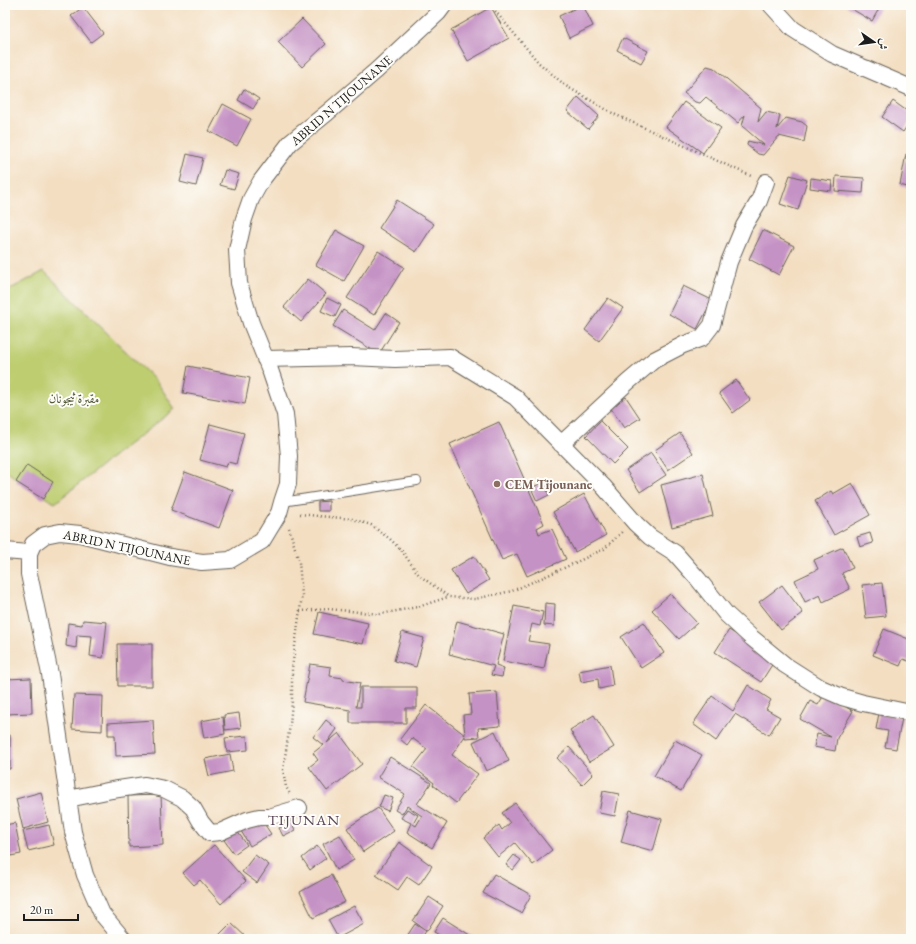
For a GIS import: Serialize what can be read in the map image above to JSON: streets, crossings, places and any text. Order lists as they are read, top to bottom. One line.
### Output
{"streets":{"street":["ABRID N TIJOUNANE"]},"districts":["TIJUNAN"],"parks":["مقبرة ثيجونان"],"places":["CEM Tijounane"],"scale_bar":"20 m","north":"right"}
